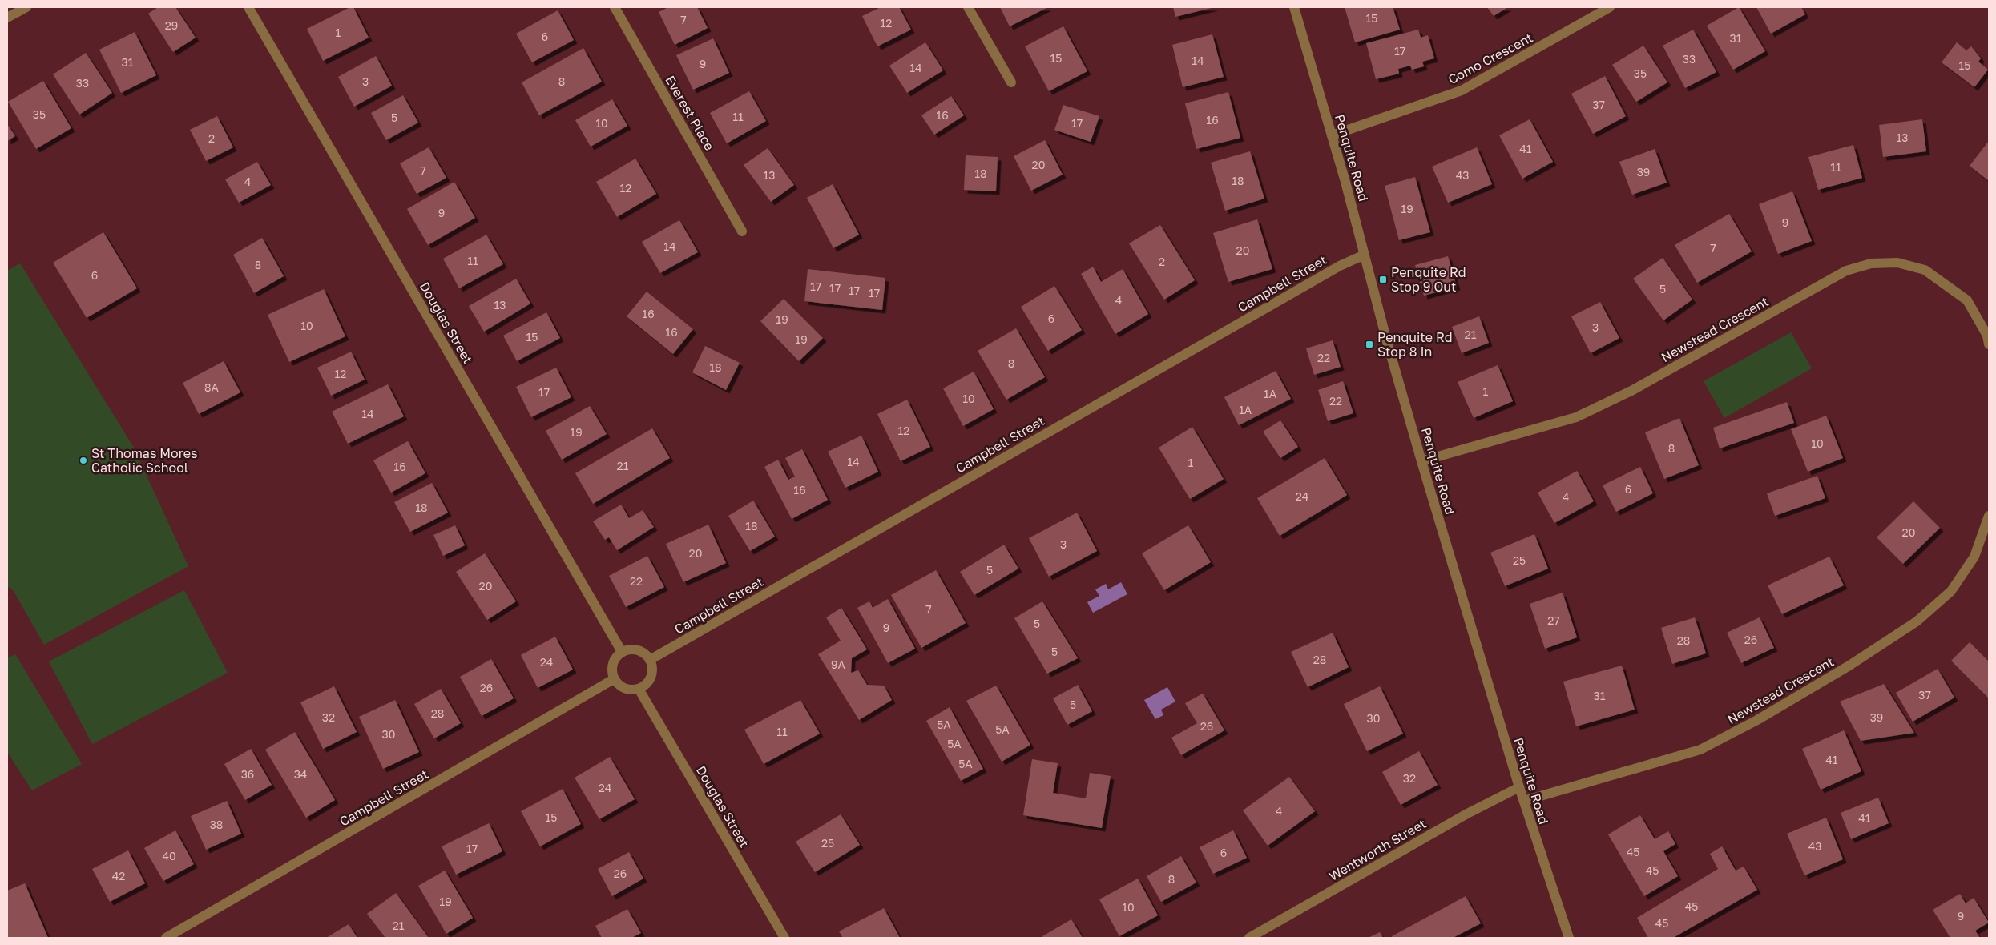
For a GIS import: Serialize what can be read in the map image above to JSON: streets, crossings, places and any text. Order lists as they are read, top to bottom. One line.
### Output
{"streets":{"street":["Como Crescent","Everest Place","Penquite Road","Campbell Street","Douglas Street","Newstead Crescent","Wentworth Street"]},"crossings":[["Como Crescent","Penquite Road"],["Penquite Road","Campbell Street"],["Penquite Road","Newstead Crescent"],["Penquite Road","Wentworth Street"],["Campbell Street","Douglas Street"]],"places":{"transit":["Penquite Rd Stop 9 Out","Penquite Rd Stop 8 In"],"other":["St Thomas Mores Catholic School"]},"house_numbers":["15","7","12","29","1","6","31","17","15","33","14","31","9","15","14","35","3","8","33","37","35","16","11","5","16","10","17","13","2","41","20","11","7","39","18","13","43","18","4","12","19","9","9","14","7","20","11","2","8","6","17","17","5","17","17","4","13","16","6","19","10","3","16","21","15","19","22","8","18","12","8A","1","17","1A","10","22","1A","14","12","19","10","8","14","1","21","16","6","16","24","4","18","18","20","3","20","25","5","22","20","7","27","5","9","26","28","5","28","24","9A","26","37","31","5","28","32","39","30","5A","26","5A","11","30","5A","41","5A","36","34","32","24","4","15","41","38","25","43","17","45","6","40","45","26","42","8","19","45","10","9","45","21"]}
